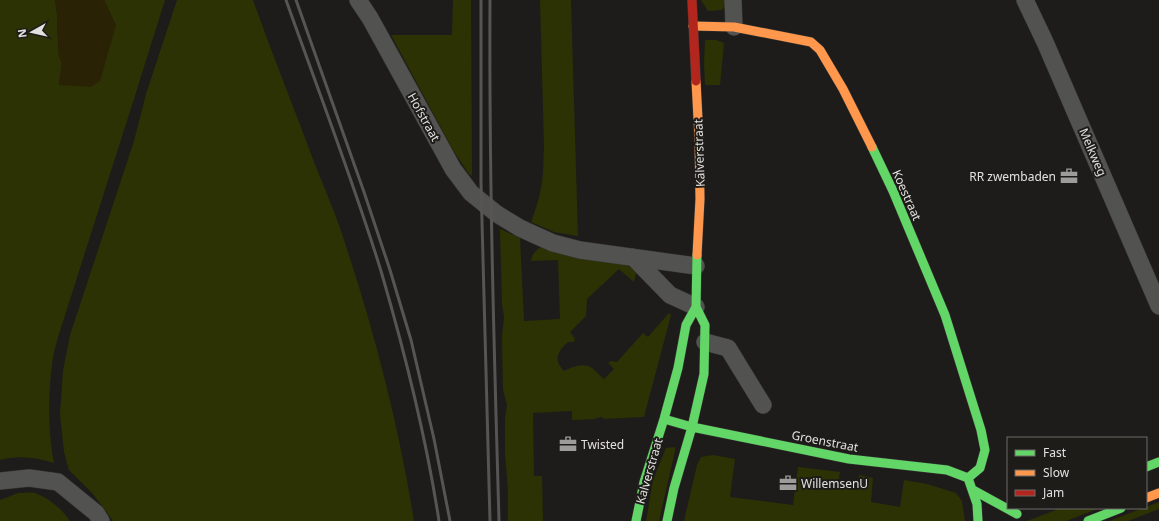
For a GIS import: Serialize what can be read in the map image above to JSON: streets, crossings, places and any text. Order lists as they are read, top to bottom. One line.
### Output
{"streets":{"street":["Hofstraat","Melkweg","Kalverstraat","Koestraat","Groenstraat"]},"crossings":[["Hofstraat","Kalverstraat"],["Kalverstraat","Koestraat"],["Kalverstraat","Groenstraat"],["Koestraat","Groenstraat"]],"places":{"office":["RR zwembaden","Twisted","WillemsenU"]},"legend":["Fast","Slow","Jam"],"north":"left"}
